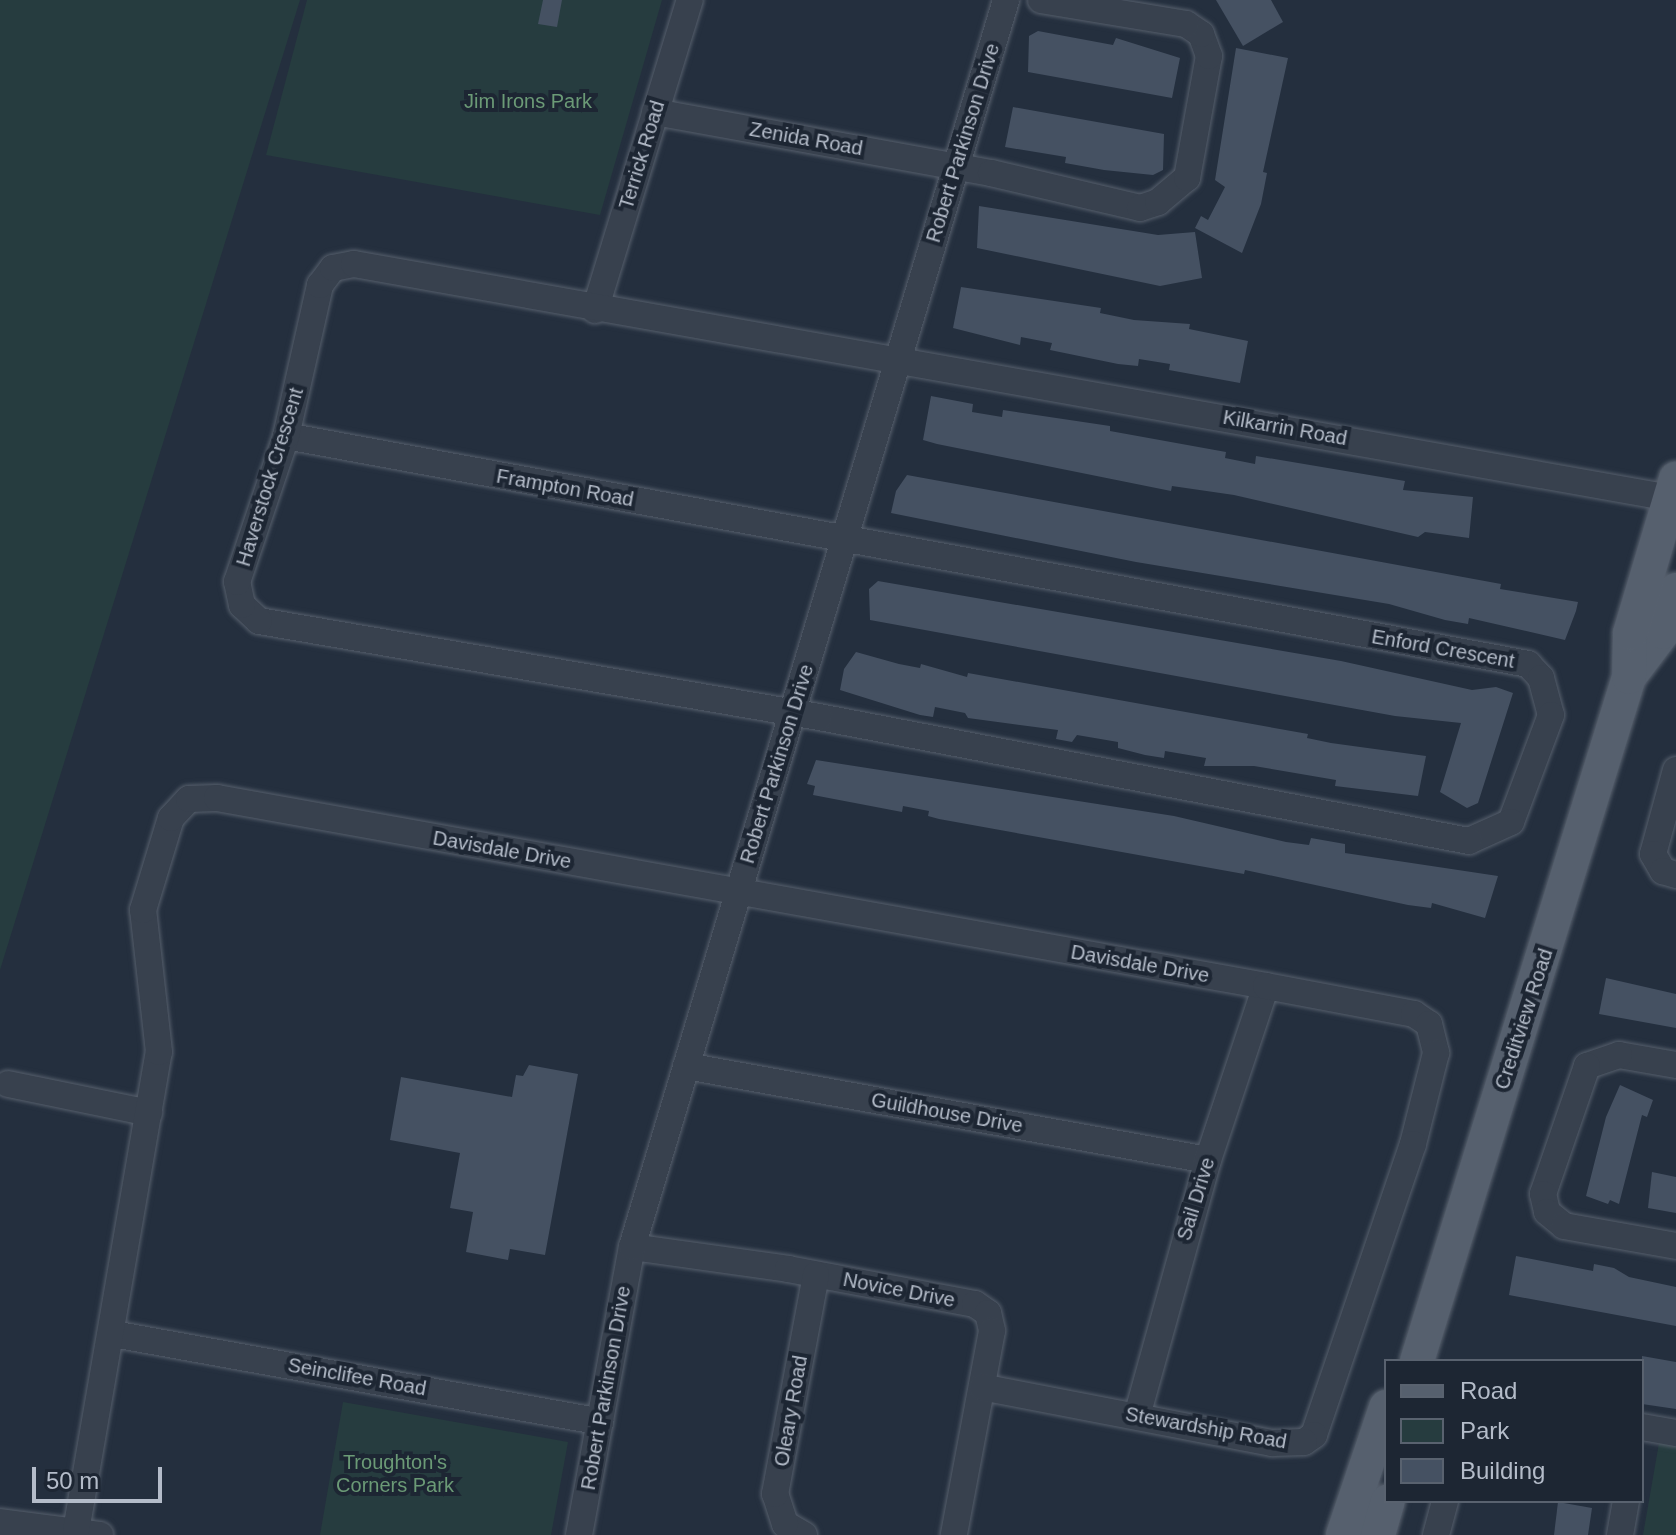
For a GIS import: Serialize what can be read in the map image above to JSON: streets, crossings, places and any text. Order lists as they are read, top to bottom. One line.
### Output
{"streets":{"main road":["Creditview Road"],"street":["Zenida Road","Robert Parkinson Drive","Terrick Road","Kilkarrin Road","Haverstock Crescent","Frampton Road","Enford Crescent","Davisdale Drive","Guildhouse Drive","Sail Drive","Novice Drive","Seinclifee Road","Oleary Road","Stewardship Road"]},"crossings":[["Zenida Road","Robert Parkinson Drive"],["Zenida Road","Terrick Road"],["Robert Parkinson Drive","Kilkarrin Road"],["Robert Parkinson Drive","Haverstock Crescent"],["Robert Parkinson Drive","Frampton Road"],["Robert Parkinson Drive","Enford Crescent"],["Robert Parkinson Drive","Davisdale Drive"],["Robert Parkinson Drive","Guildhouse Drive"],["Robert Parkinson Drive","Novice Drive"],["Robert Parkinson Drive","Seinclifee Road"],["Terrick Road","Haverstock Crescent"],["Kilkarrin Road","Haverstock Crescent"],["Kilkarrin Road","Creditview Road"],["Haverstock Crescent","Frampton Road"],["Haverstock Crescent","Enford Crescent"],["Frampton Road","Enford Crescent"],["Davisdale Drive","Sail Drive"],["Davisdale Drive","Seinclifee Road"],["Davisdale Drive","Stewardship Road"],["Guildhouse Drive","Sail Drive"],["Sail Drive","Stewardship Road"],["Novice Drive","Oleary Road"],["Novice Drive","Stewardship Road"]],"parks":["Jim Irons Park","Troughton's Corners Park"],"legend":["Road","Park","Building"],"scale_bar":"50 m"}
